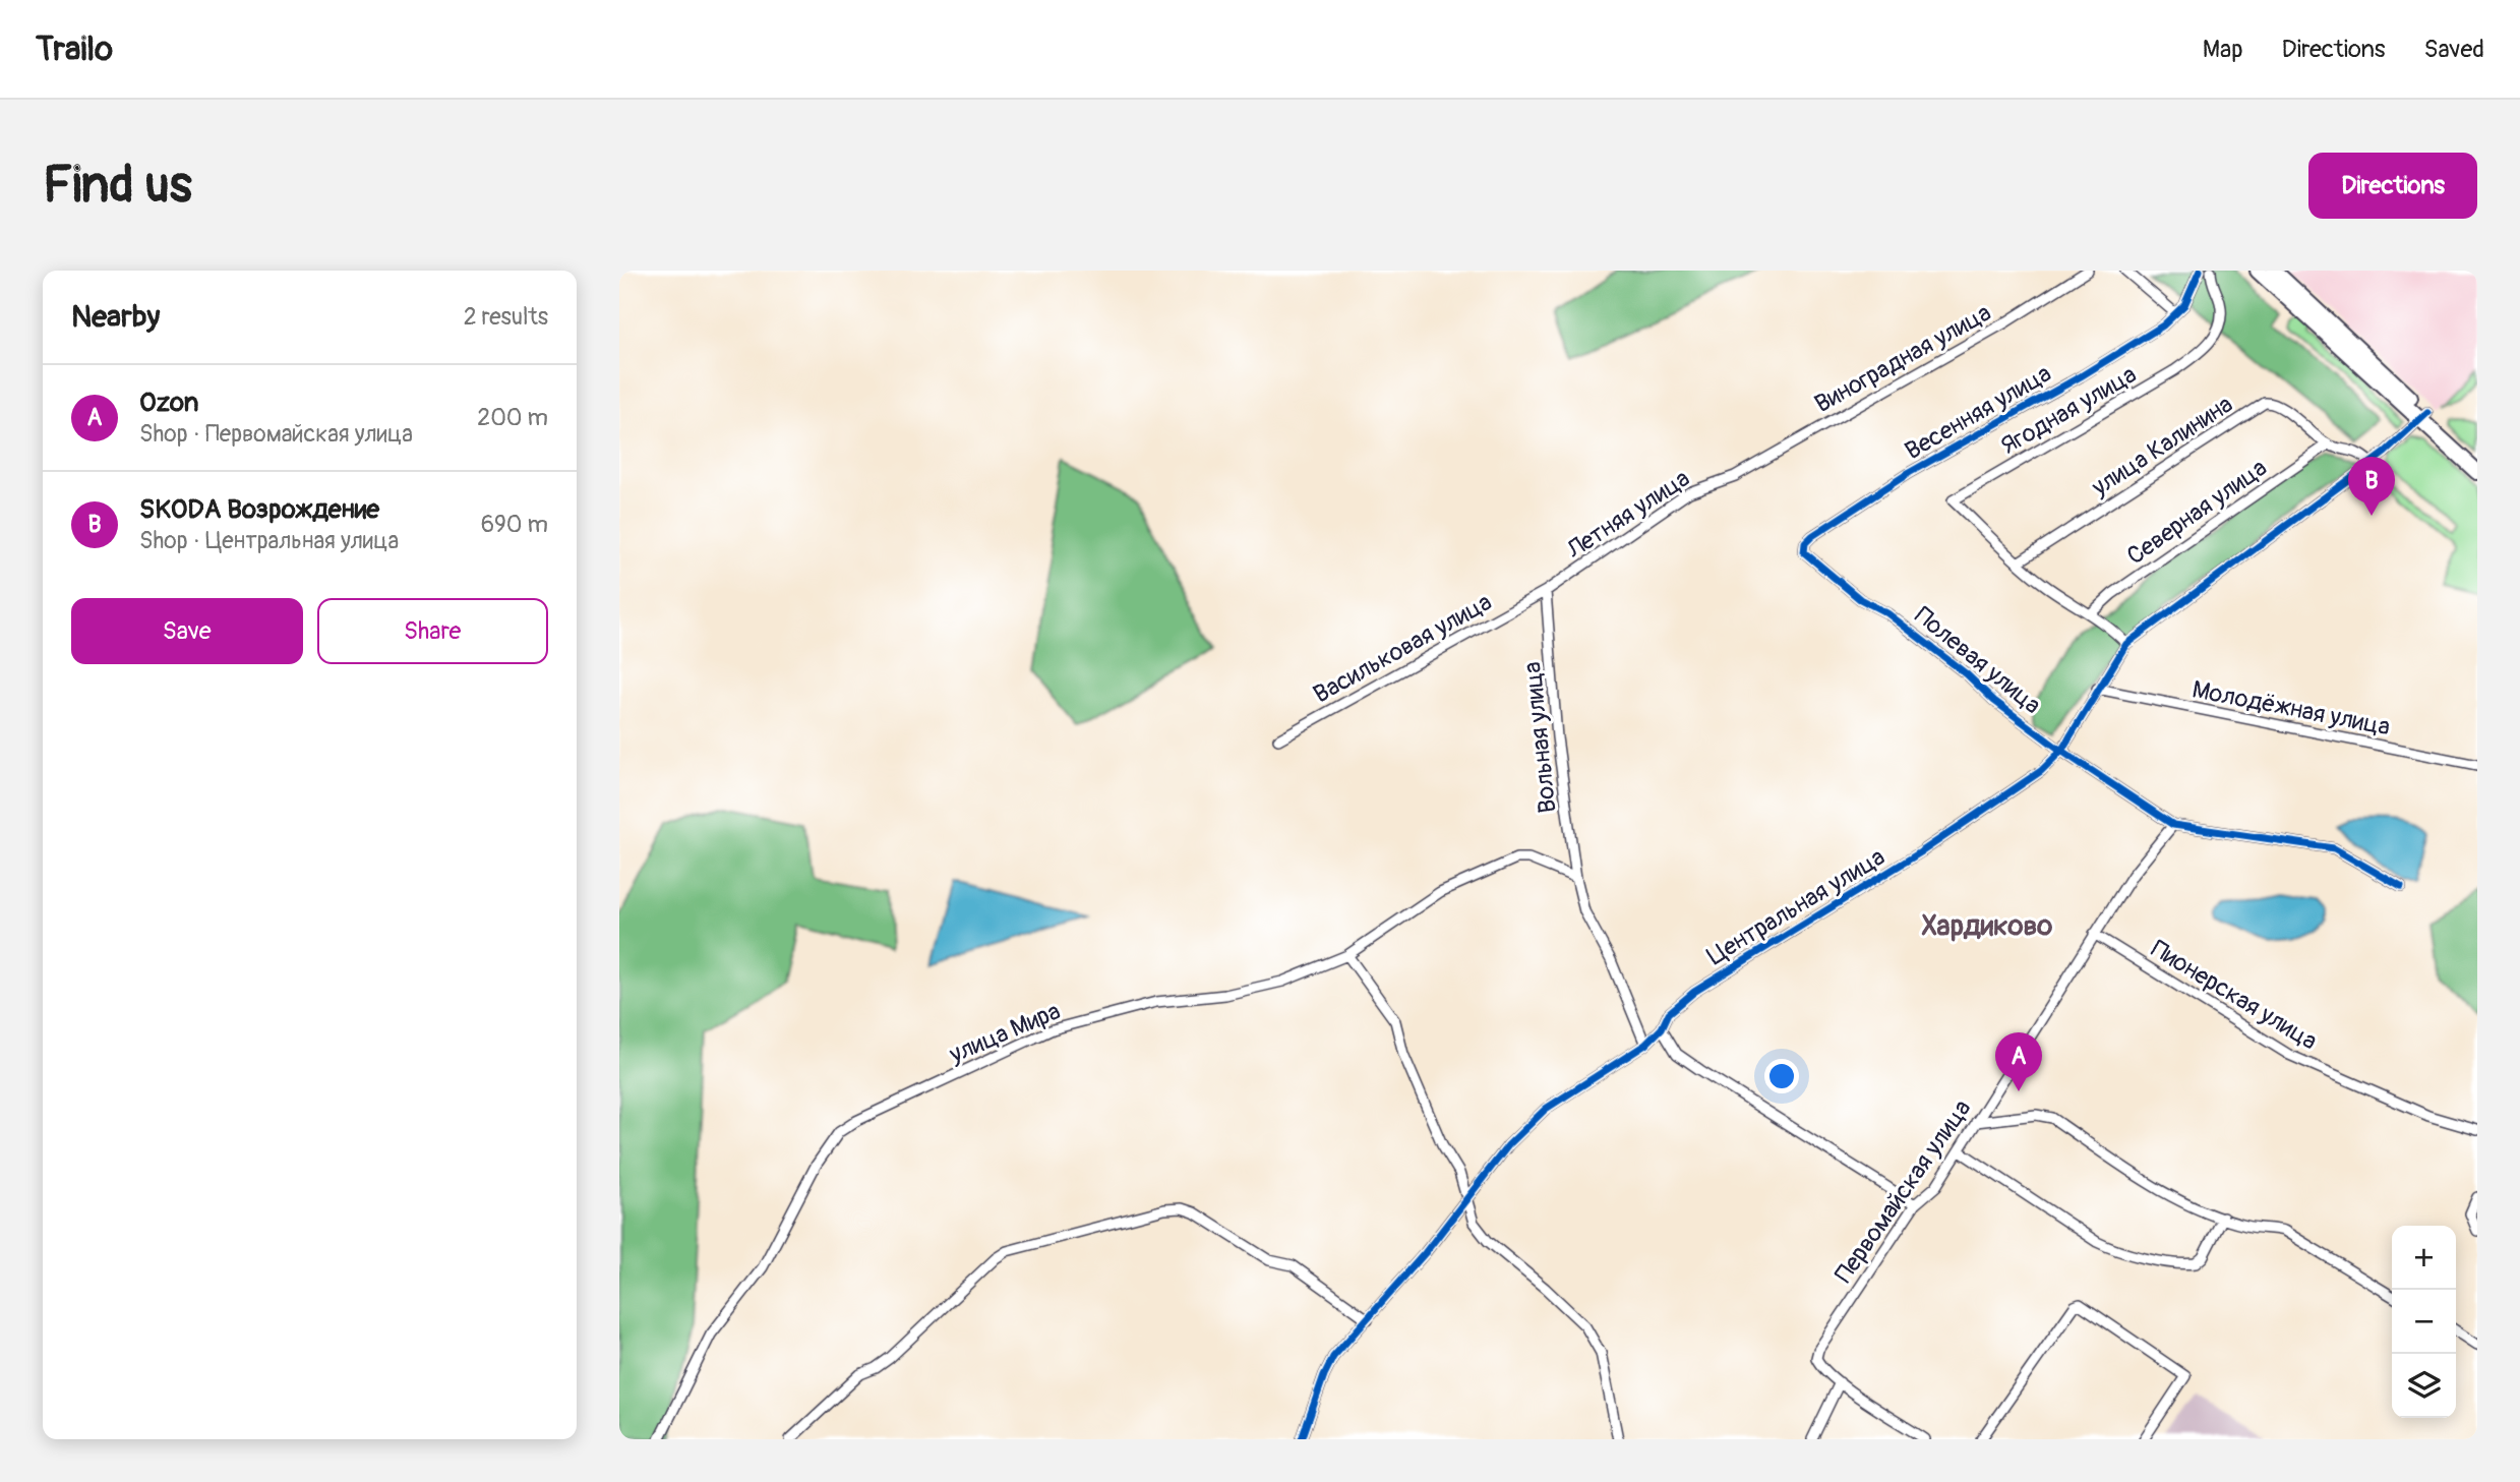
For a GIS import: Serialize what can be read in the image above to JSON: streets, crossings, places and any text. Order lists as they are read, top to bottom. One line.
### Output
{"streets":{"street":["Виноградная улица","Ягодная улица","Весенняя улица","улица Калинина","Северная улица","Летняя улица","Васильковая улица","Полевая улица","Молодёжная улица","Вольная улица","Центральная улица","Пионерская улица","улица Мира","Первомайская улица"]},"crossings":[["Виноградная улица","Летняя улица"],["Ягодная улица","улица Калинина"],["Весенняя улица","Полевая улица"],["улица Калинина","Северная улица"],["Летняя улица","Васильковая улица"],["Летняя улица","Вольная улица"],["Васильковая улица","Вольная улица"],["Полевая улица","Центральная улица"],["Полевая улица","Первомайская улица"],["Молодёжная улица","Центральная улица"],["Вольная улица","Центральная улица"],["Вольная улица","улица Мира"],["Пионерская улица","Первомайская улица"]],"districts":["Хардиково"],"page":{"header":"Trailo","nav":["Map","Directions","Saved"],"buttons":["Directions",["Save","Share"]],"title":"Find us","heading":["Nearby","2 results"],"list":[{"mark":"A","name":"Ozon","note":"Shop · Первомайская улица","value":"200 m"},{"mark":"B","name":"SKODA Возрождение","note":"Shop · Центральная улица","value":"690 m"}],"pins":["B","A"],"map_buttons":["+","−"]}}
